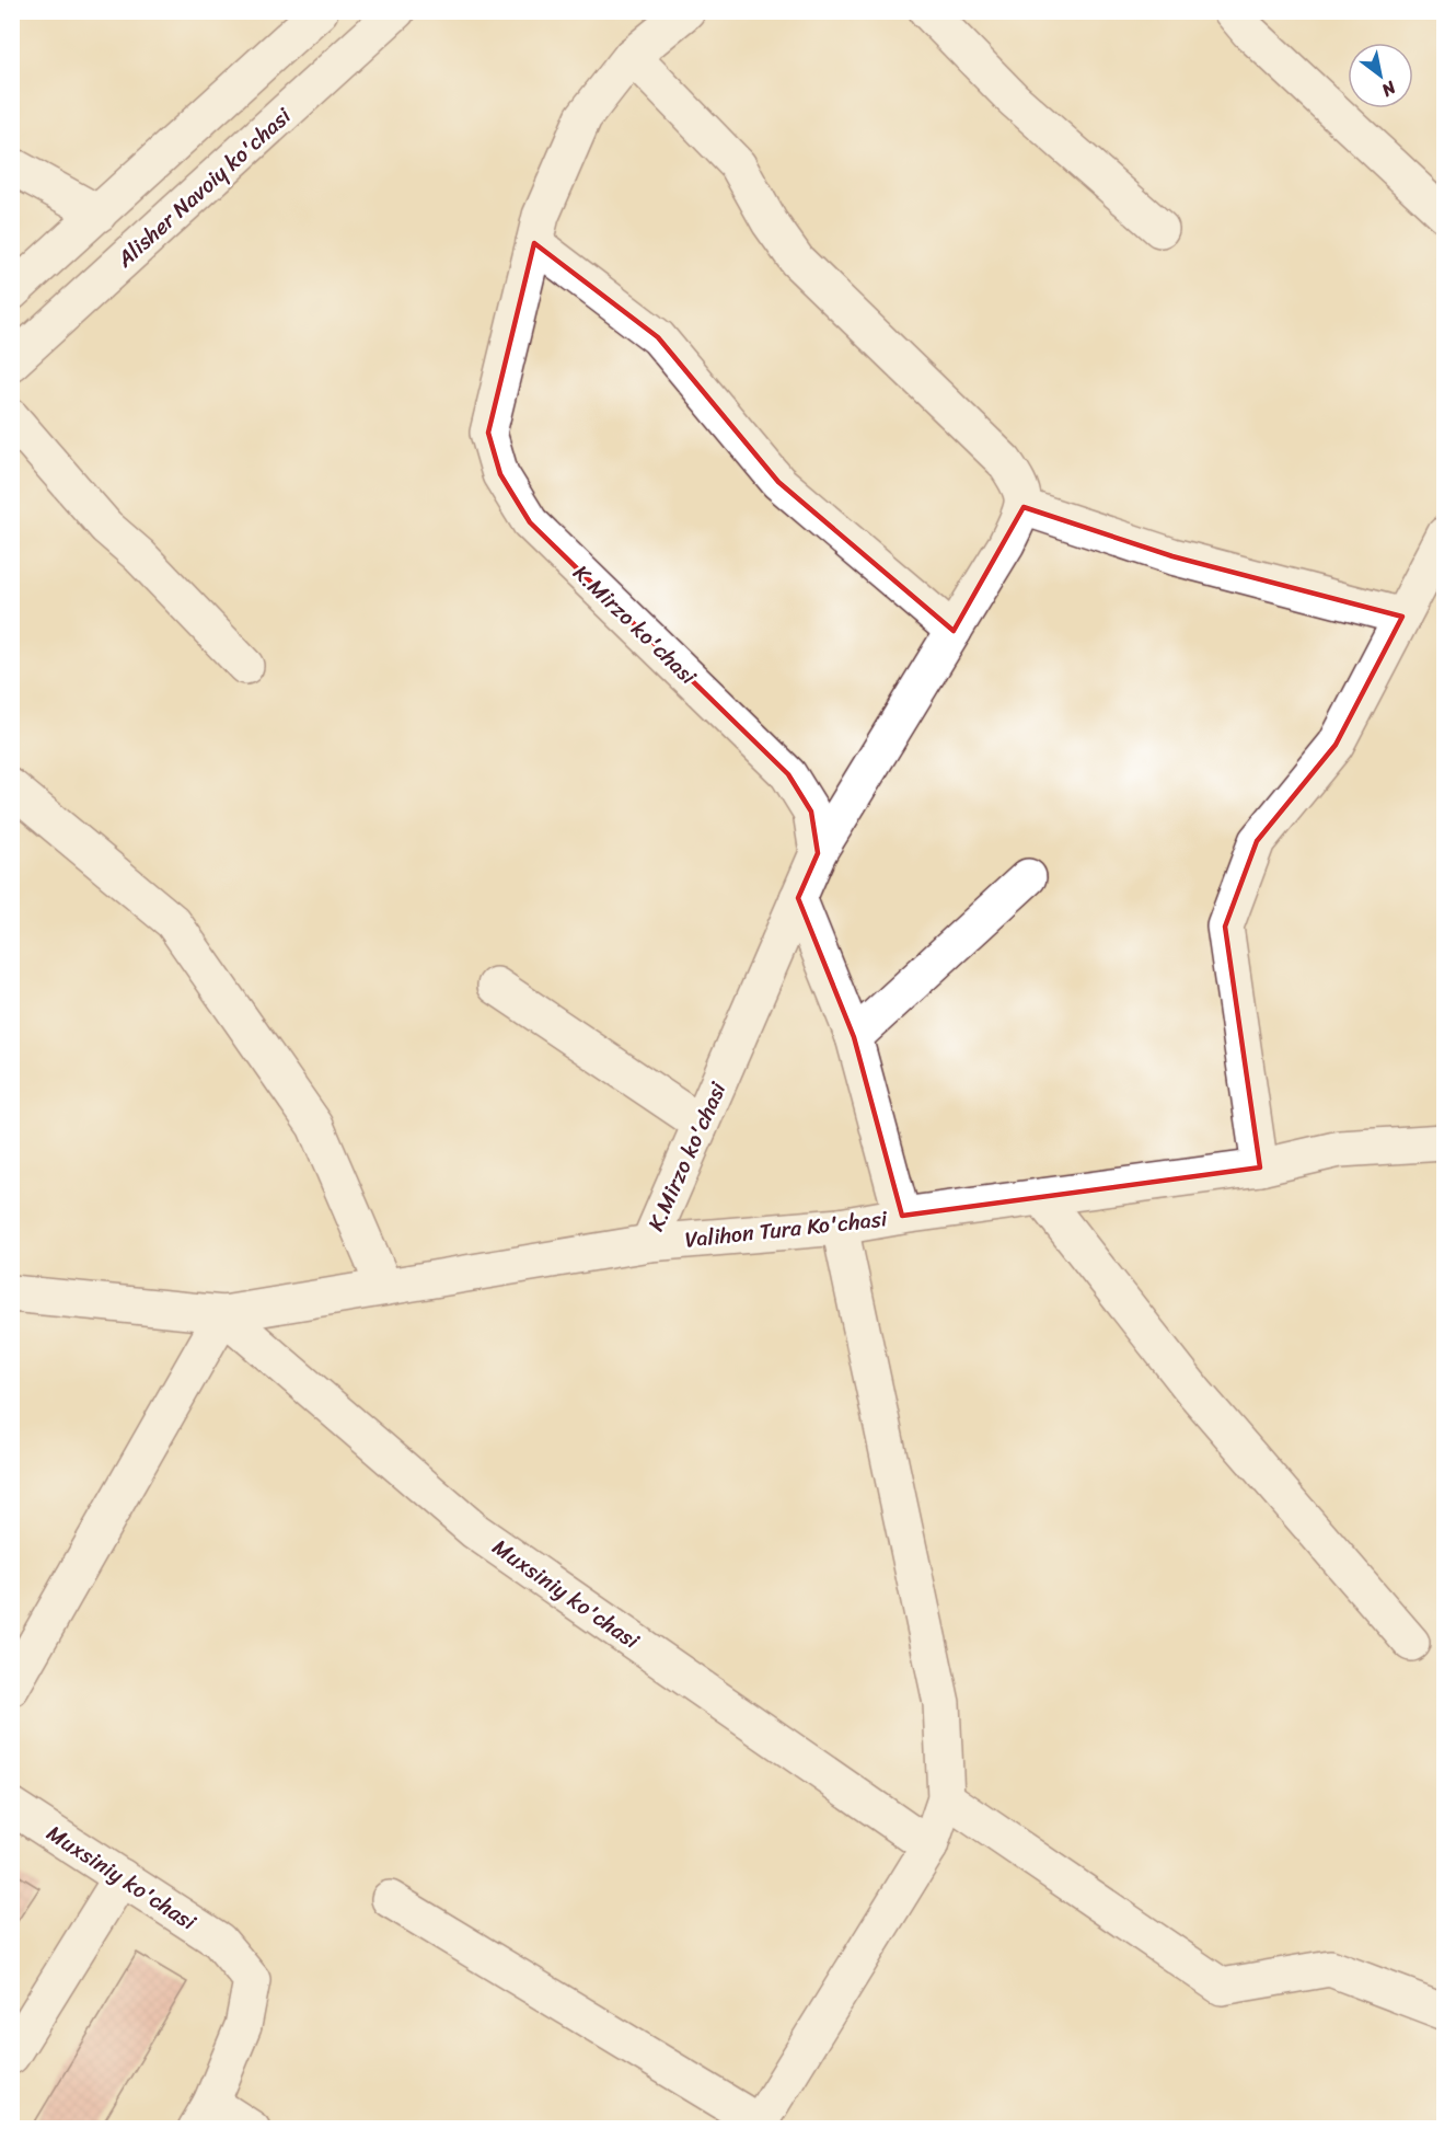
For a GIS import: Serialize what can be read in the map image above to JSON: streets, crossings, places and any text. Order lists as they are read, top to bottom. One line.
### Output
{"streets":{"street":["Alisher Navoiy ko'chasi","K.Mirzo ko'chasi","Valihon Tura Ko'chasi","Muxsiniy ko'chasi"]},"crossings":[["K.Mirzo ko'chasi","Valihon Tura Ko'chasi"],["Valihon Tura Ko'chasi","Muxsiniy ko'chasi"]],"north":"bottom right"}
